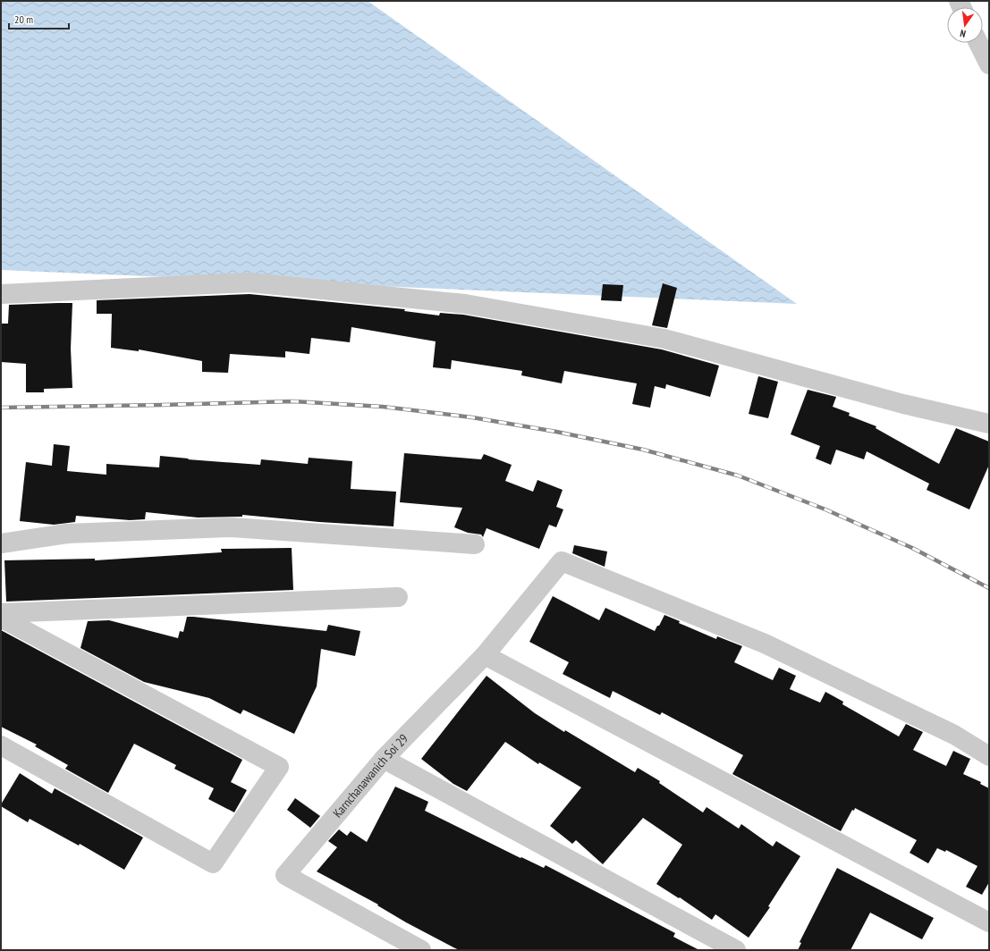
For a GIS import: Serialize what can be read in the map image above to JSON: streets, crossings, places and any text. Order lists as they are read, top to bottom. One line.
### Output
{"streets":{"street":["Karnchanawanich Soi 29"]},"scale_bar":"20 m","north":"bottom"}
